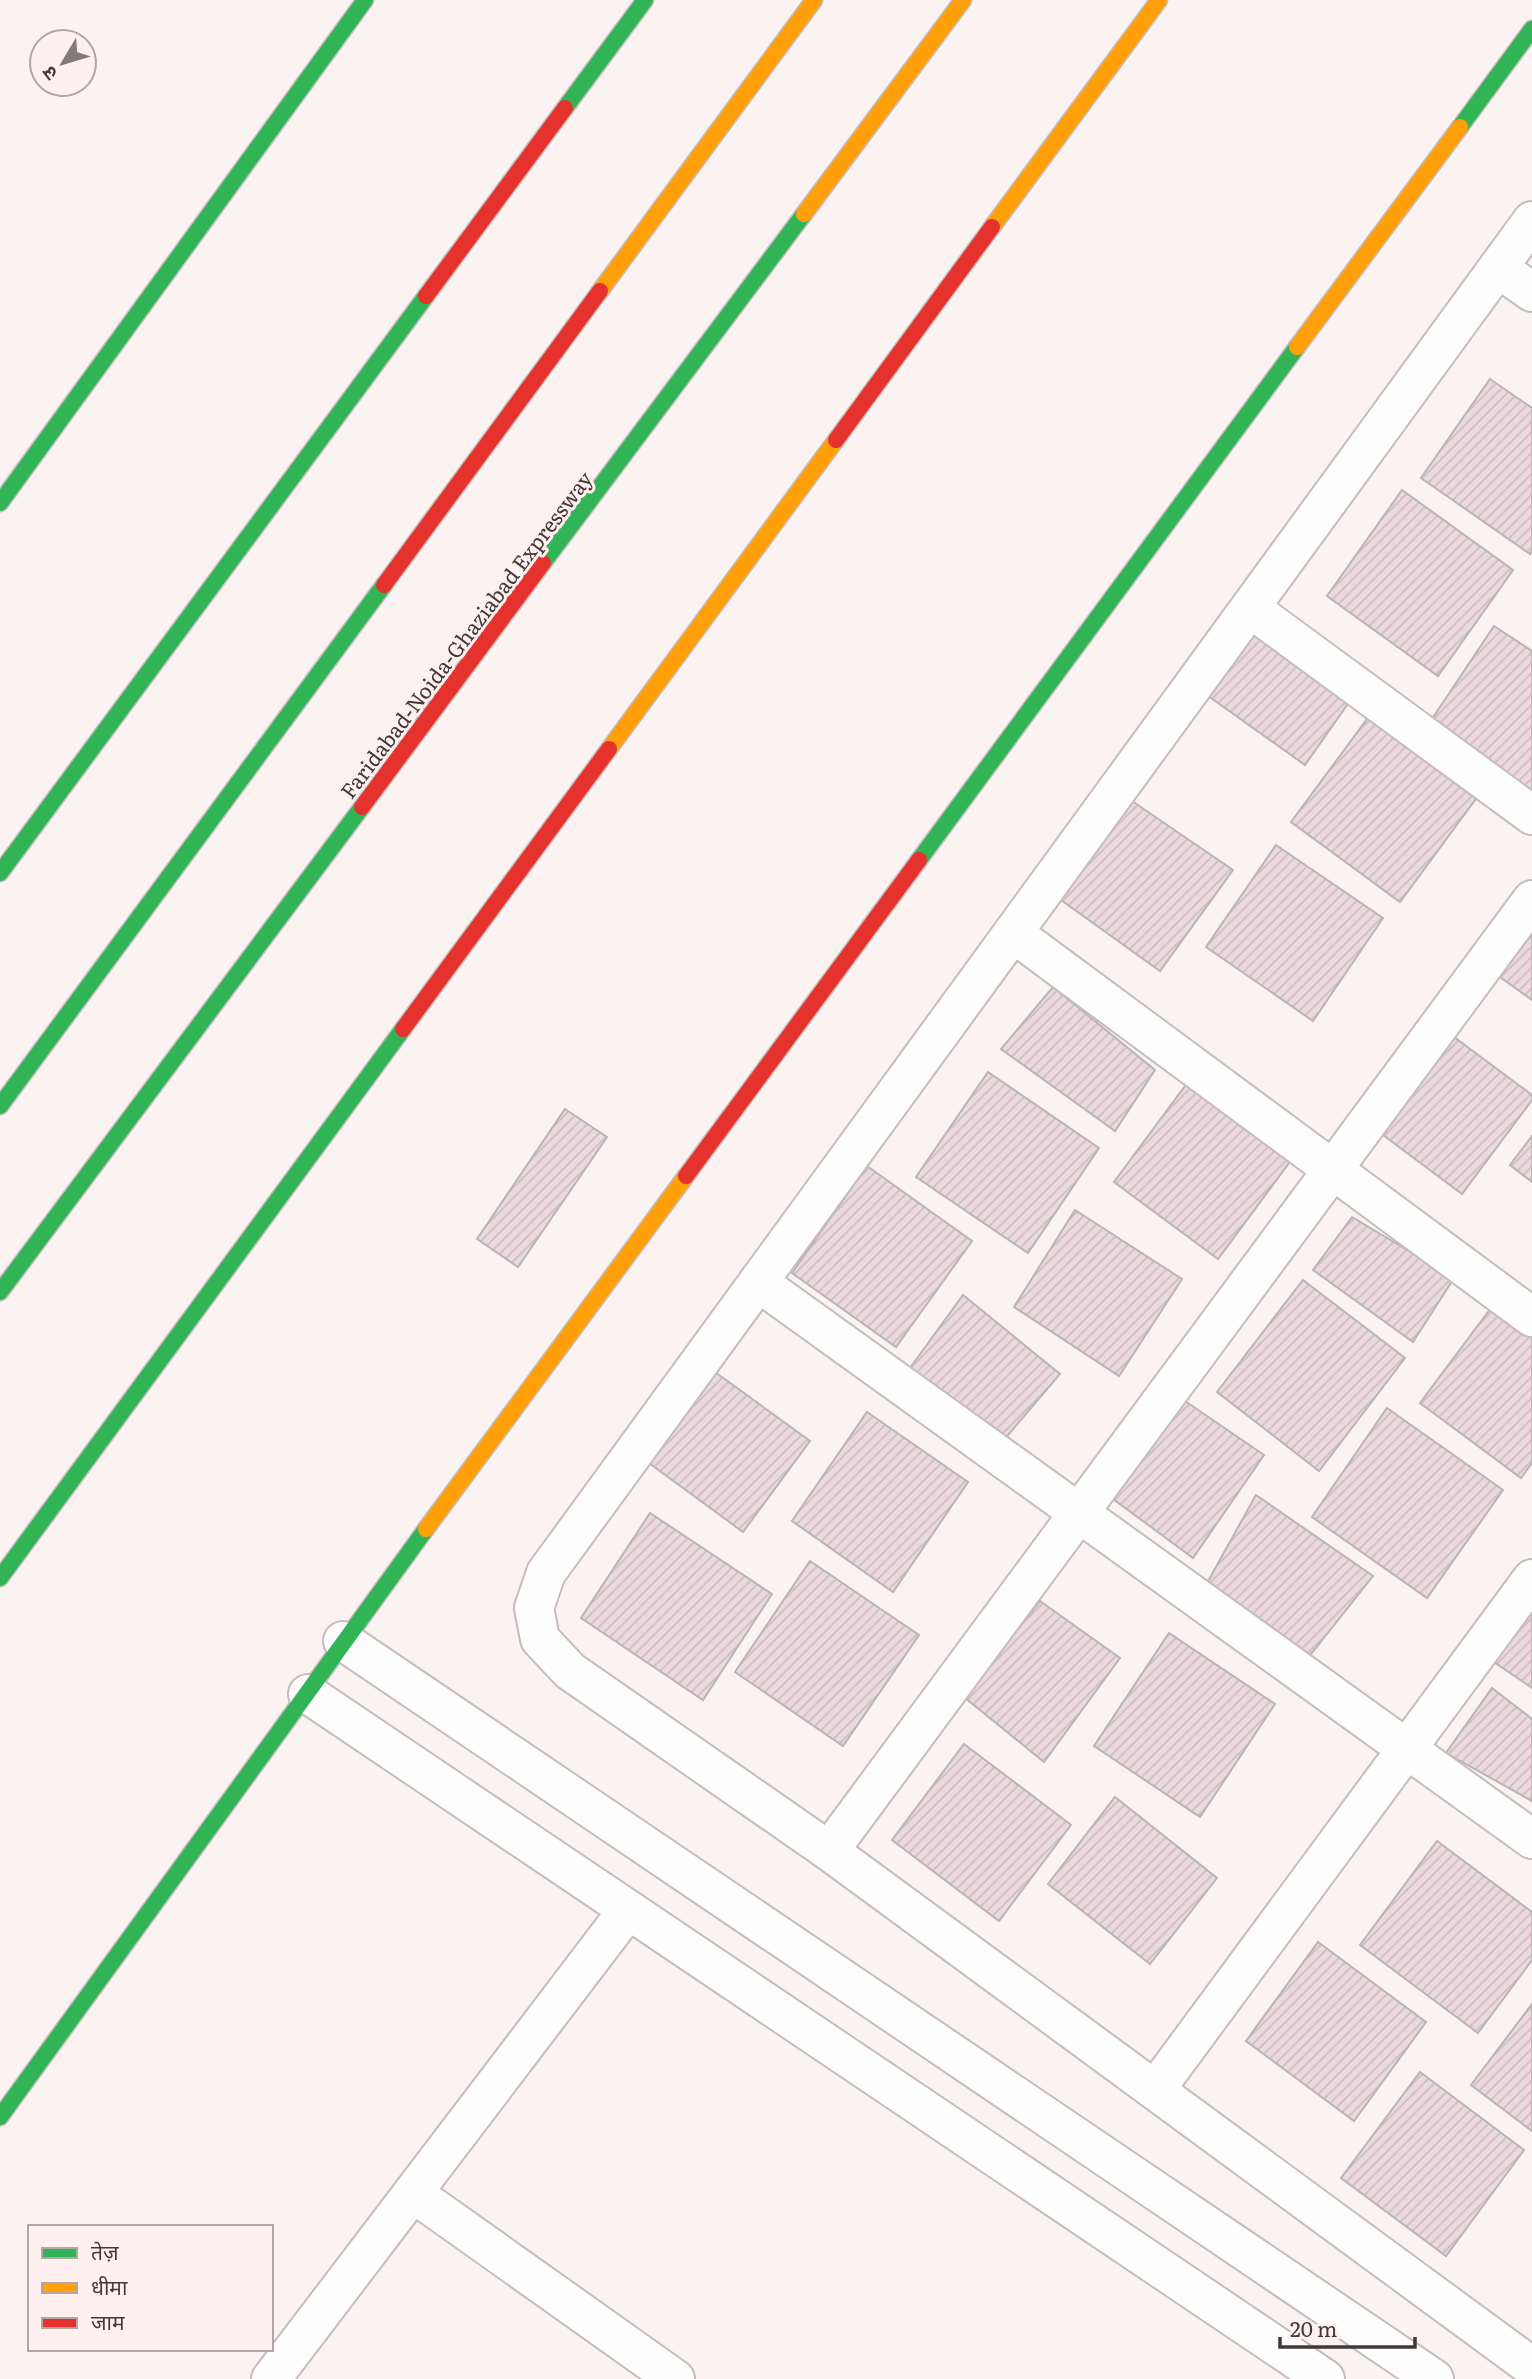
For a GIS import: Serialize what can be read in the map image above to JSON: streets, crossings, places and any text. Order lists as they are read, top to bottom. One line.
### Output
{"streets":{"street":["Faridabad-Noida-Ghaziabad Expressway"]},"legend":["तेज़","धीमा","जाम"],"scale_bar":"20 m","north":"bottom left"}
